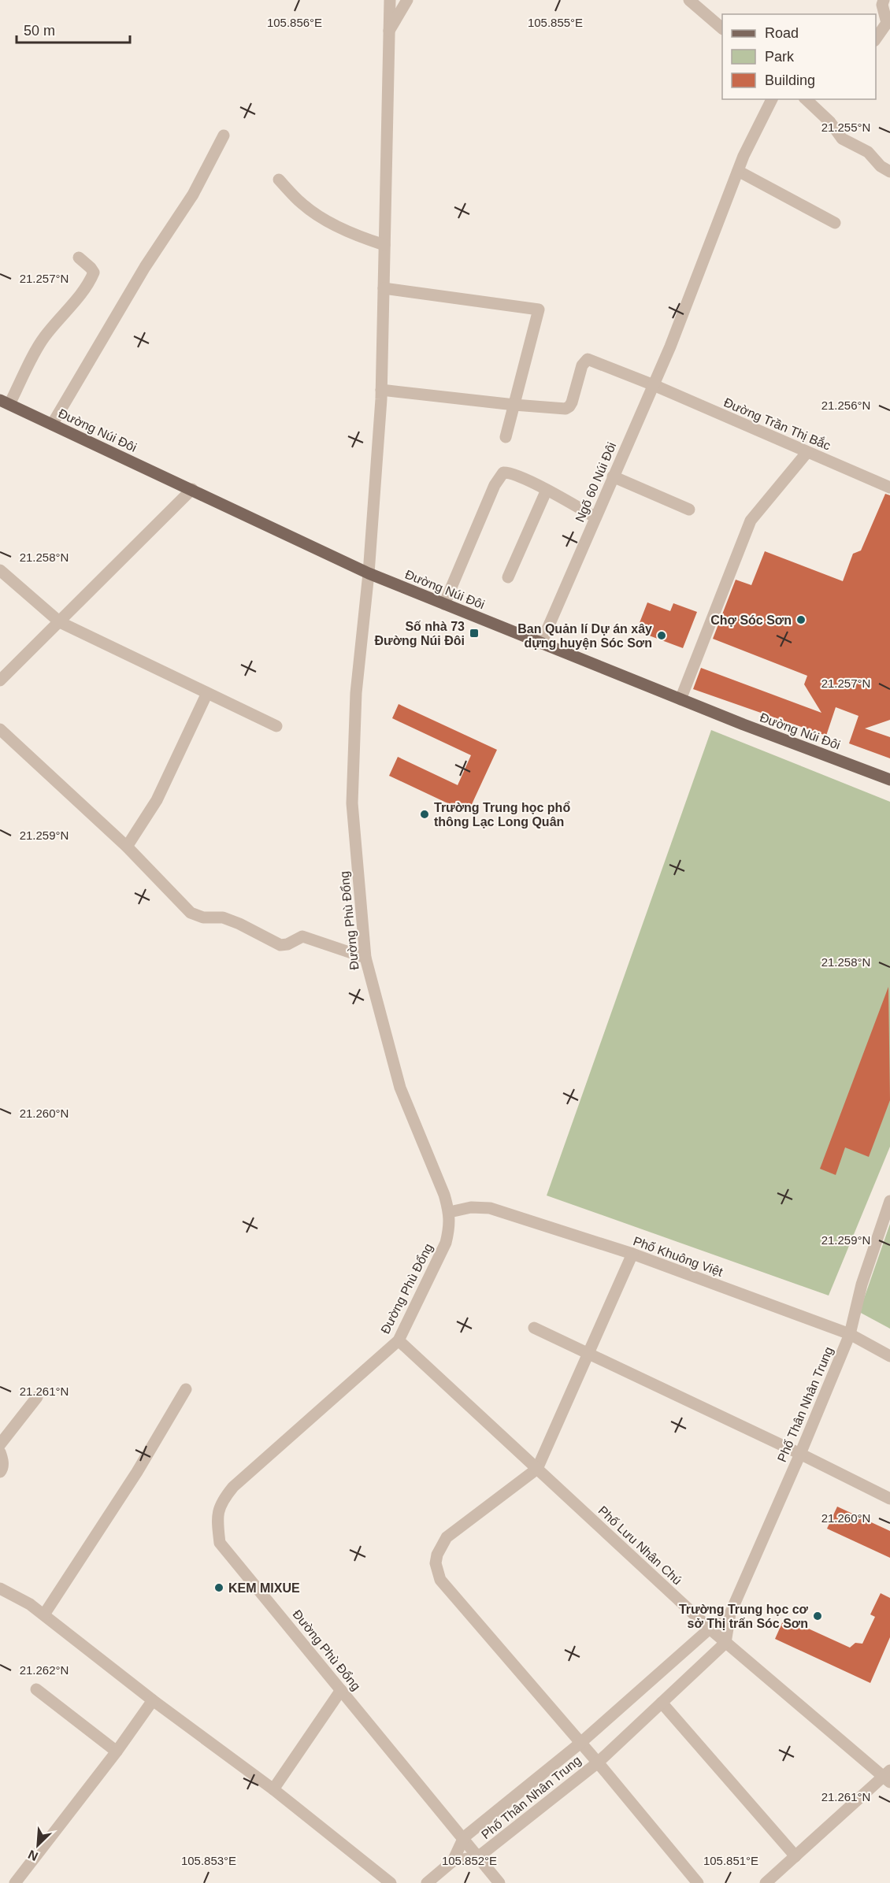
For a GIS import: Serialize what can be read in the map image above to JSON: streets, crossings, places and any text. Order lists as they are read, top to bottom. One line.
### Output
{"streets":{"main road":["Đường Núi Đôi"],"street":["Đường Trần Thị Bắc","Ngõ 60 Núi Đôi","Đường Phù Đổng","Phố Khuông Việt","Phố Thân Nhân Trung","Phố Lưu Nhân Chú"]},"crossings":[["Đường Trần Thị Bắc","Ngõ 60 Núi Đôi"],["Đường Núi Đôi","Ngõ 60 Núi Đôi"],["Đường Núi Đôi","Đường Phù Đổng"],["Đường Phù Đổng","Phố Khuông Việt"],["Đường Phù Đổng","Phố Thân Nhân Trung"],["Đường Phù Đổng","Phố Lưu Nhân Chú"],["Phố Khuông Việt","Phố Thân Nhân Trung"],["Phố Thân Nhân Trung","Phố Lưu Nhân Chú"]],"places":{"other":["Chợ Sóc Sơn","Ban Quản lí Dự án xây dựng huyện Sóc Sơn","Trường Trung học phổ thông Lạc Long Quân","KEM MIXUE","Trường Trung học cơ sở Thị trấn Sóc Sơn"],"transit":["Số nhà 73 Đường Núi Đôi"]},"legend":["Road","Park","Building"],"scale_bar":"50 m","north":"bottom left","coordinates":["105.856°E","105.855°E","21.255°N","21.257°N","21.256°N","21.258°N","21.259°N","21.260°N","21.261°N","21.262°N","105.853°E","105.852°E","105.851°E"]}
